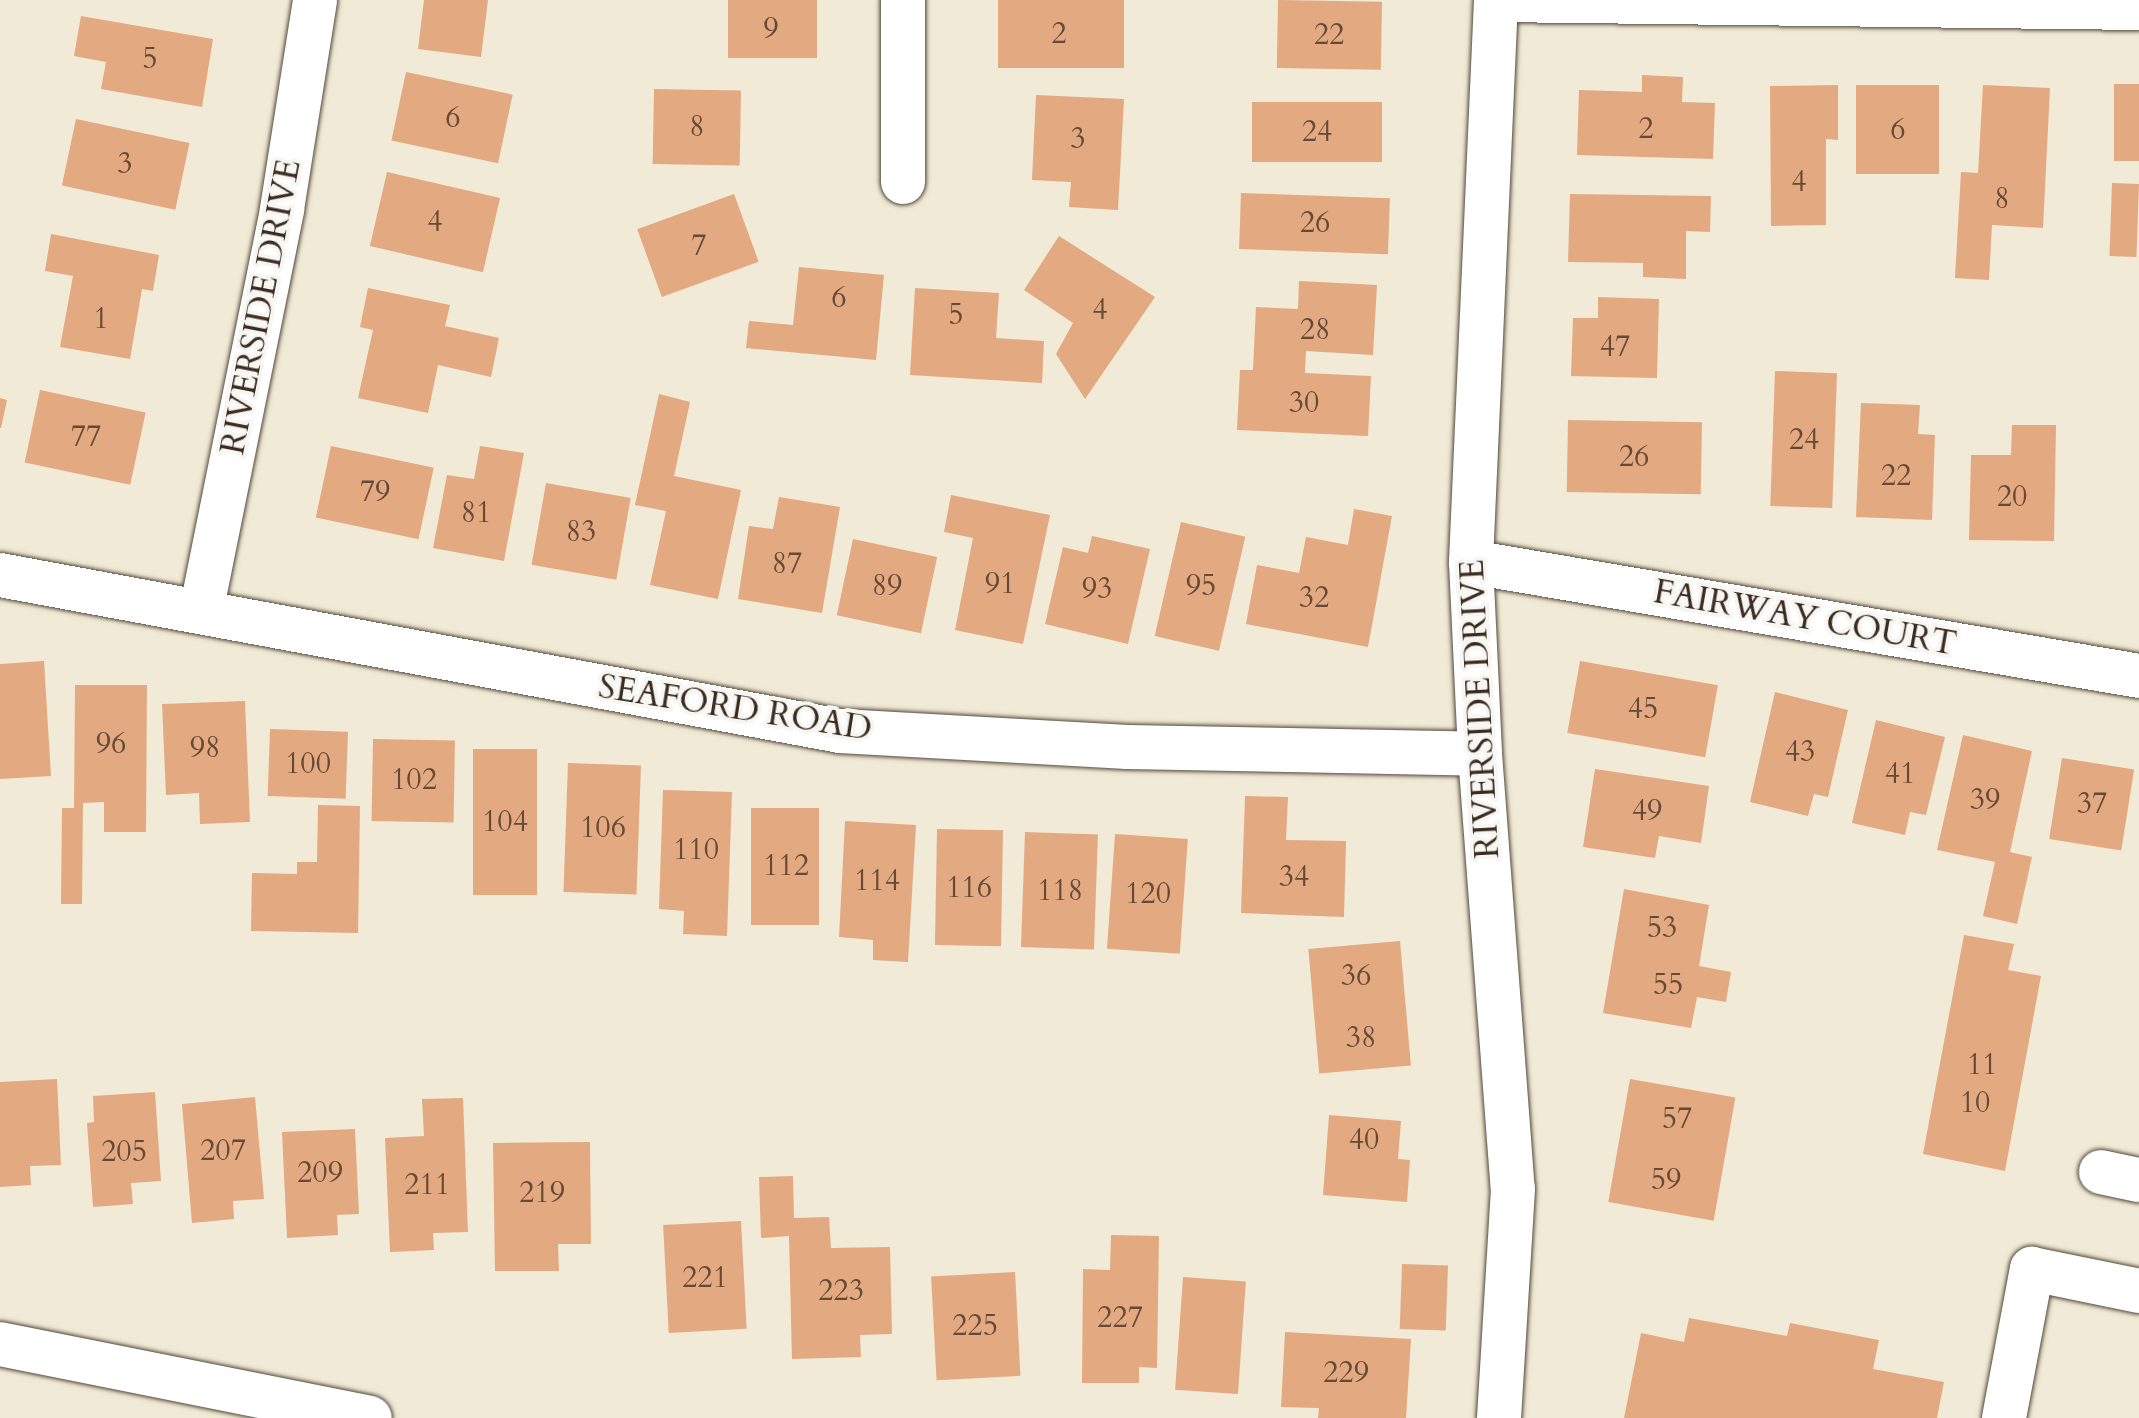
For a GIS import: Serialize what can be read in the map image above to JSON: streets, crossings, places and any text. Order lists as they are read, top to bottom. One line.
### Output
{"streets":{"street":["RIVERSIDE DRIVE","FAIRWAY COURT","SEAFORD ROAD"]},"crossings":[["RIVERSIDE DRIVE","FAIRWAY COURT"],["RIVERSIDE DRIVE","SEAFORD ROAD"]],"house_numbers":["9","2","22","5","6","8","2","6","24","3","3","4","8","4","26","7","6","4","5","1","28","47","30","77","24","26","22","79","20","81","83","87","91","89","95","93","32","45","96","98","43","100","41","102","39","37","49","104","106","110","112","34","114","116","118","120","53","36","55","38","11","10","57","40","207","205","209","59","211","219","221","223","227","225","229"]}
